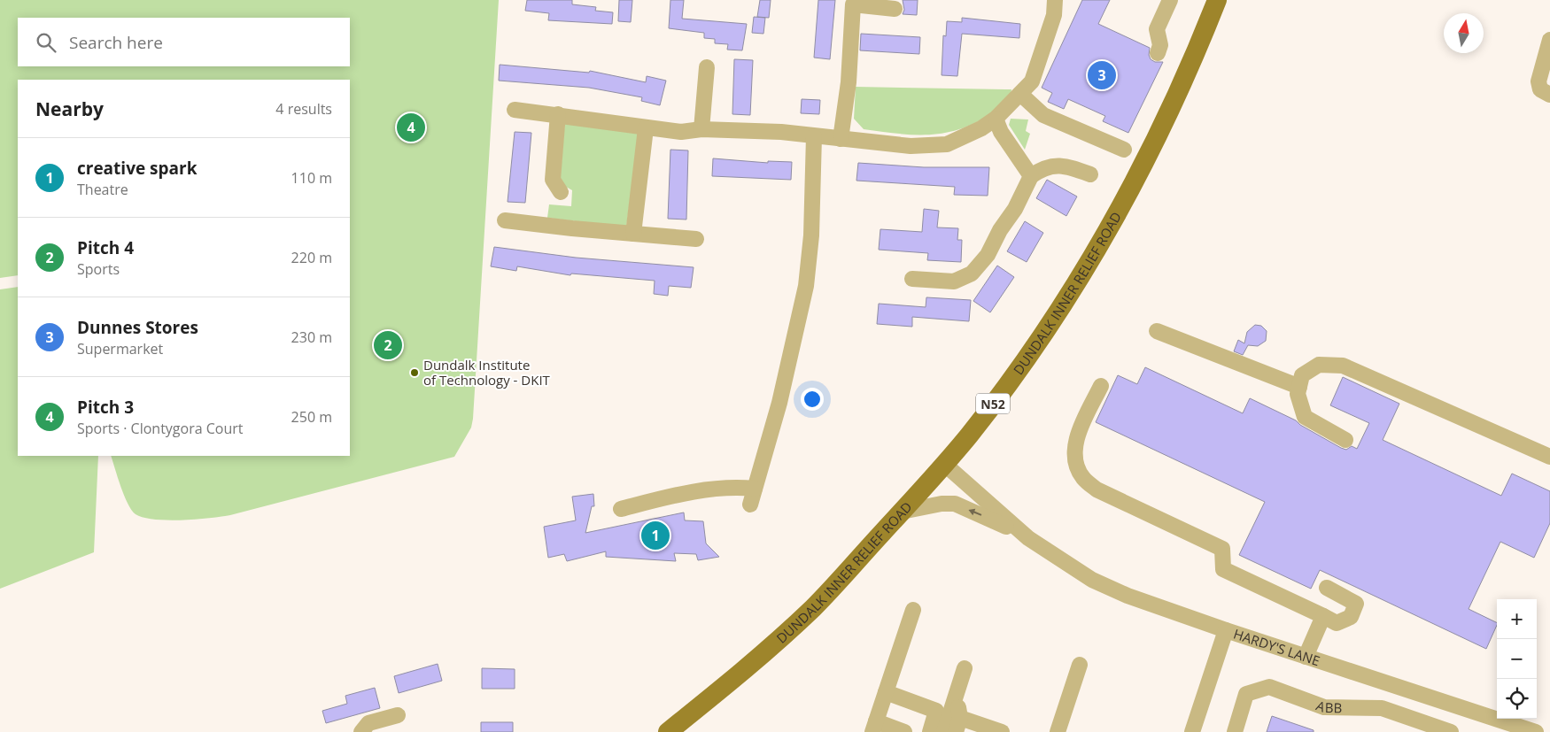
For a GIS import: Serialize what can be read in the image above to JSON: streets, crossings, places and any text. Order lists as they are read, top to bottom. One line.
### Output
{"streets":{"main road":["DUNDALK INNER RELIEF ROAD","N52"],"street":["HARDY'S LANE","ABB"]},"crossings":[["DUNDALK INNER RELIEF ROAD","HARDY'S LANE"]],"places":["Dundalk Institute of Technology - DKIT"],"north":"top","page":{"search":"Search here","pins":["3","4","2","1"],"heading":["Nearby","4 results"],"list":[{"mark":"1","name":"creative spark","note":"Theatre","value":"110 m"},{"mark":"2","name":"Pitch 4","note":"Sports","value":"220 m"},{"mark":"3","name":"Dunnes Stores","note":"Supermarket","value":"230 m"},{"mark":"4","name":"Pitch 3","note":"Sports · Clontygora Court","value":"250 m"}],"map_buttons":["+","−"]}}
